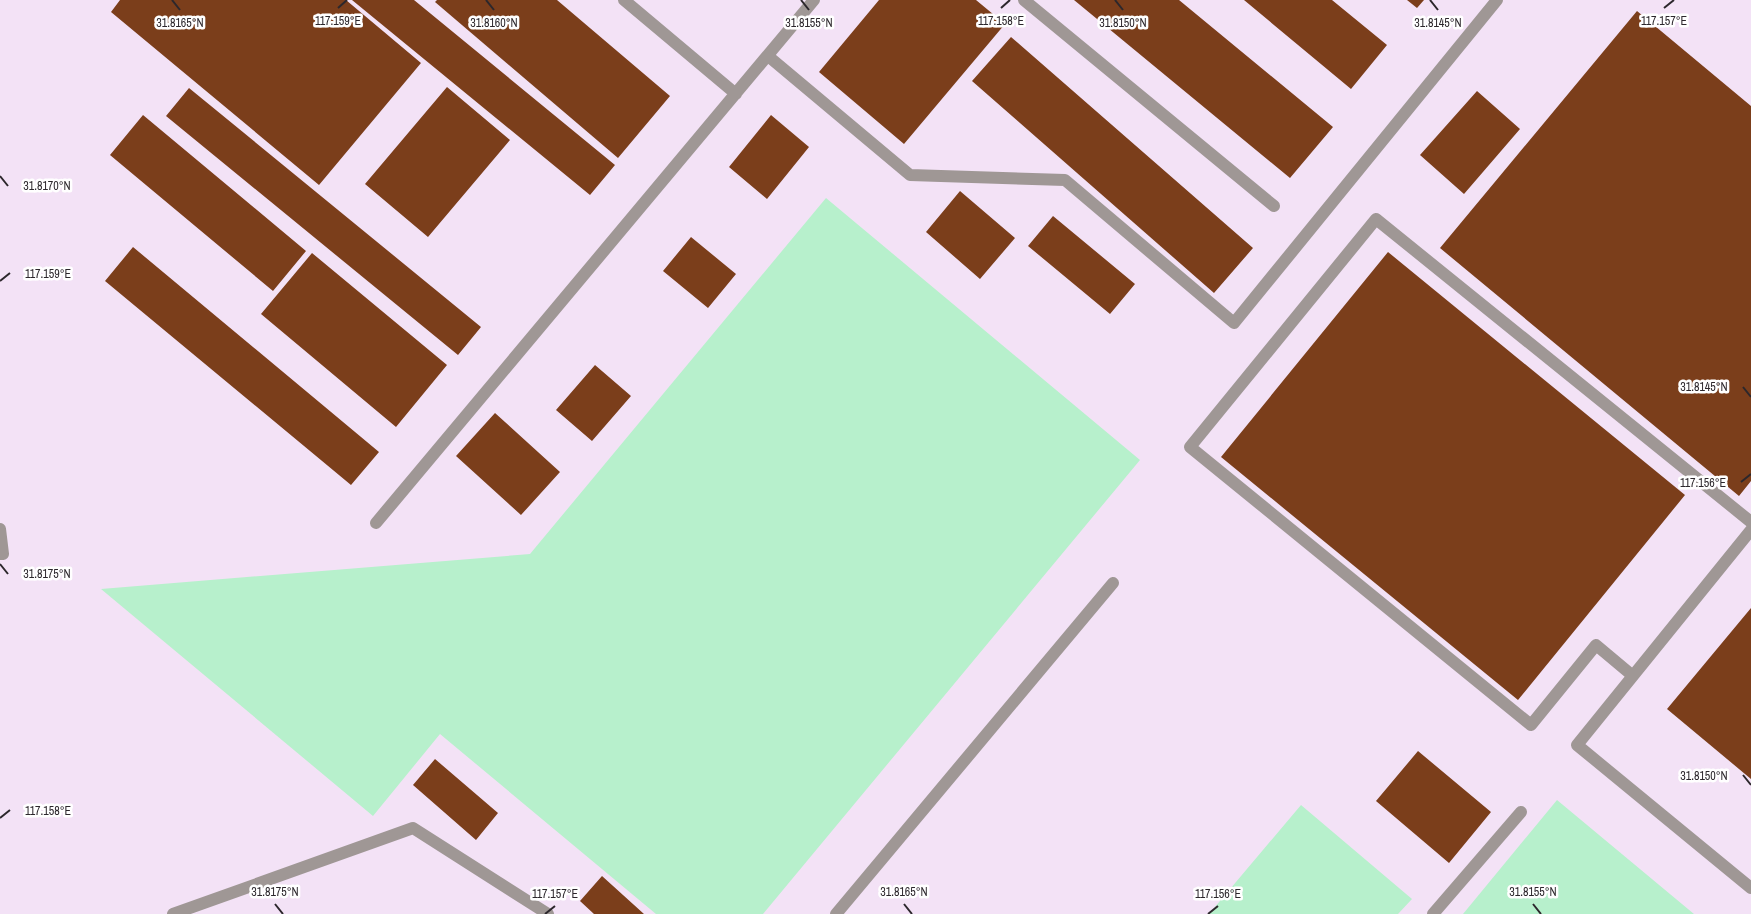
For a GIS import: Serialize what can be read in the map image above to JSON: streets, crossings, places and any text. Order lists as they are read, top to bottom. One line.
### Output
{"coordinates":["117.159°E","117.158°E","117.157°E","31.8150°N","31.8165°N","31.8160°N","31.8155°N","31.8145°N","31.8170°N","117.156°E","31.8175°N"]}
